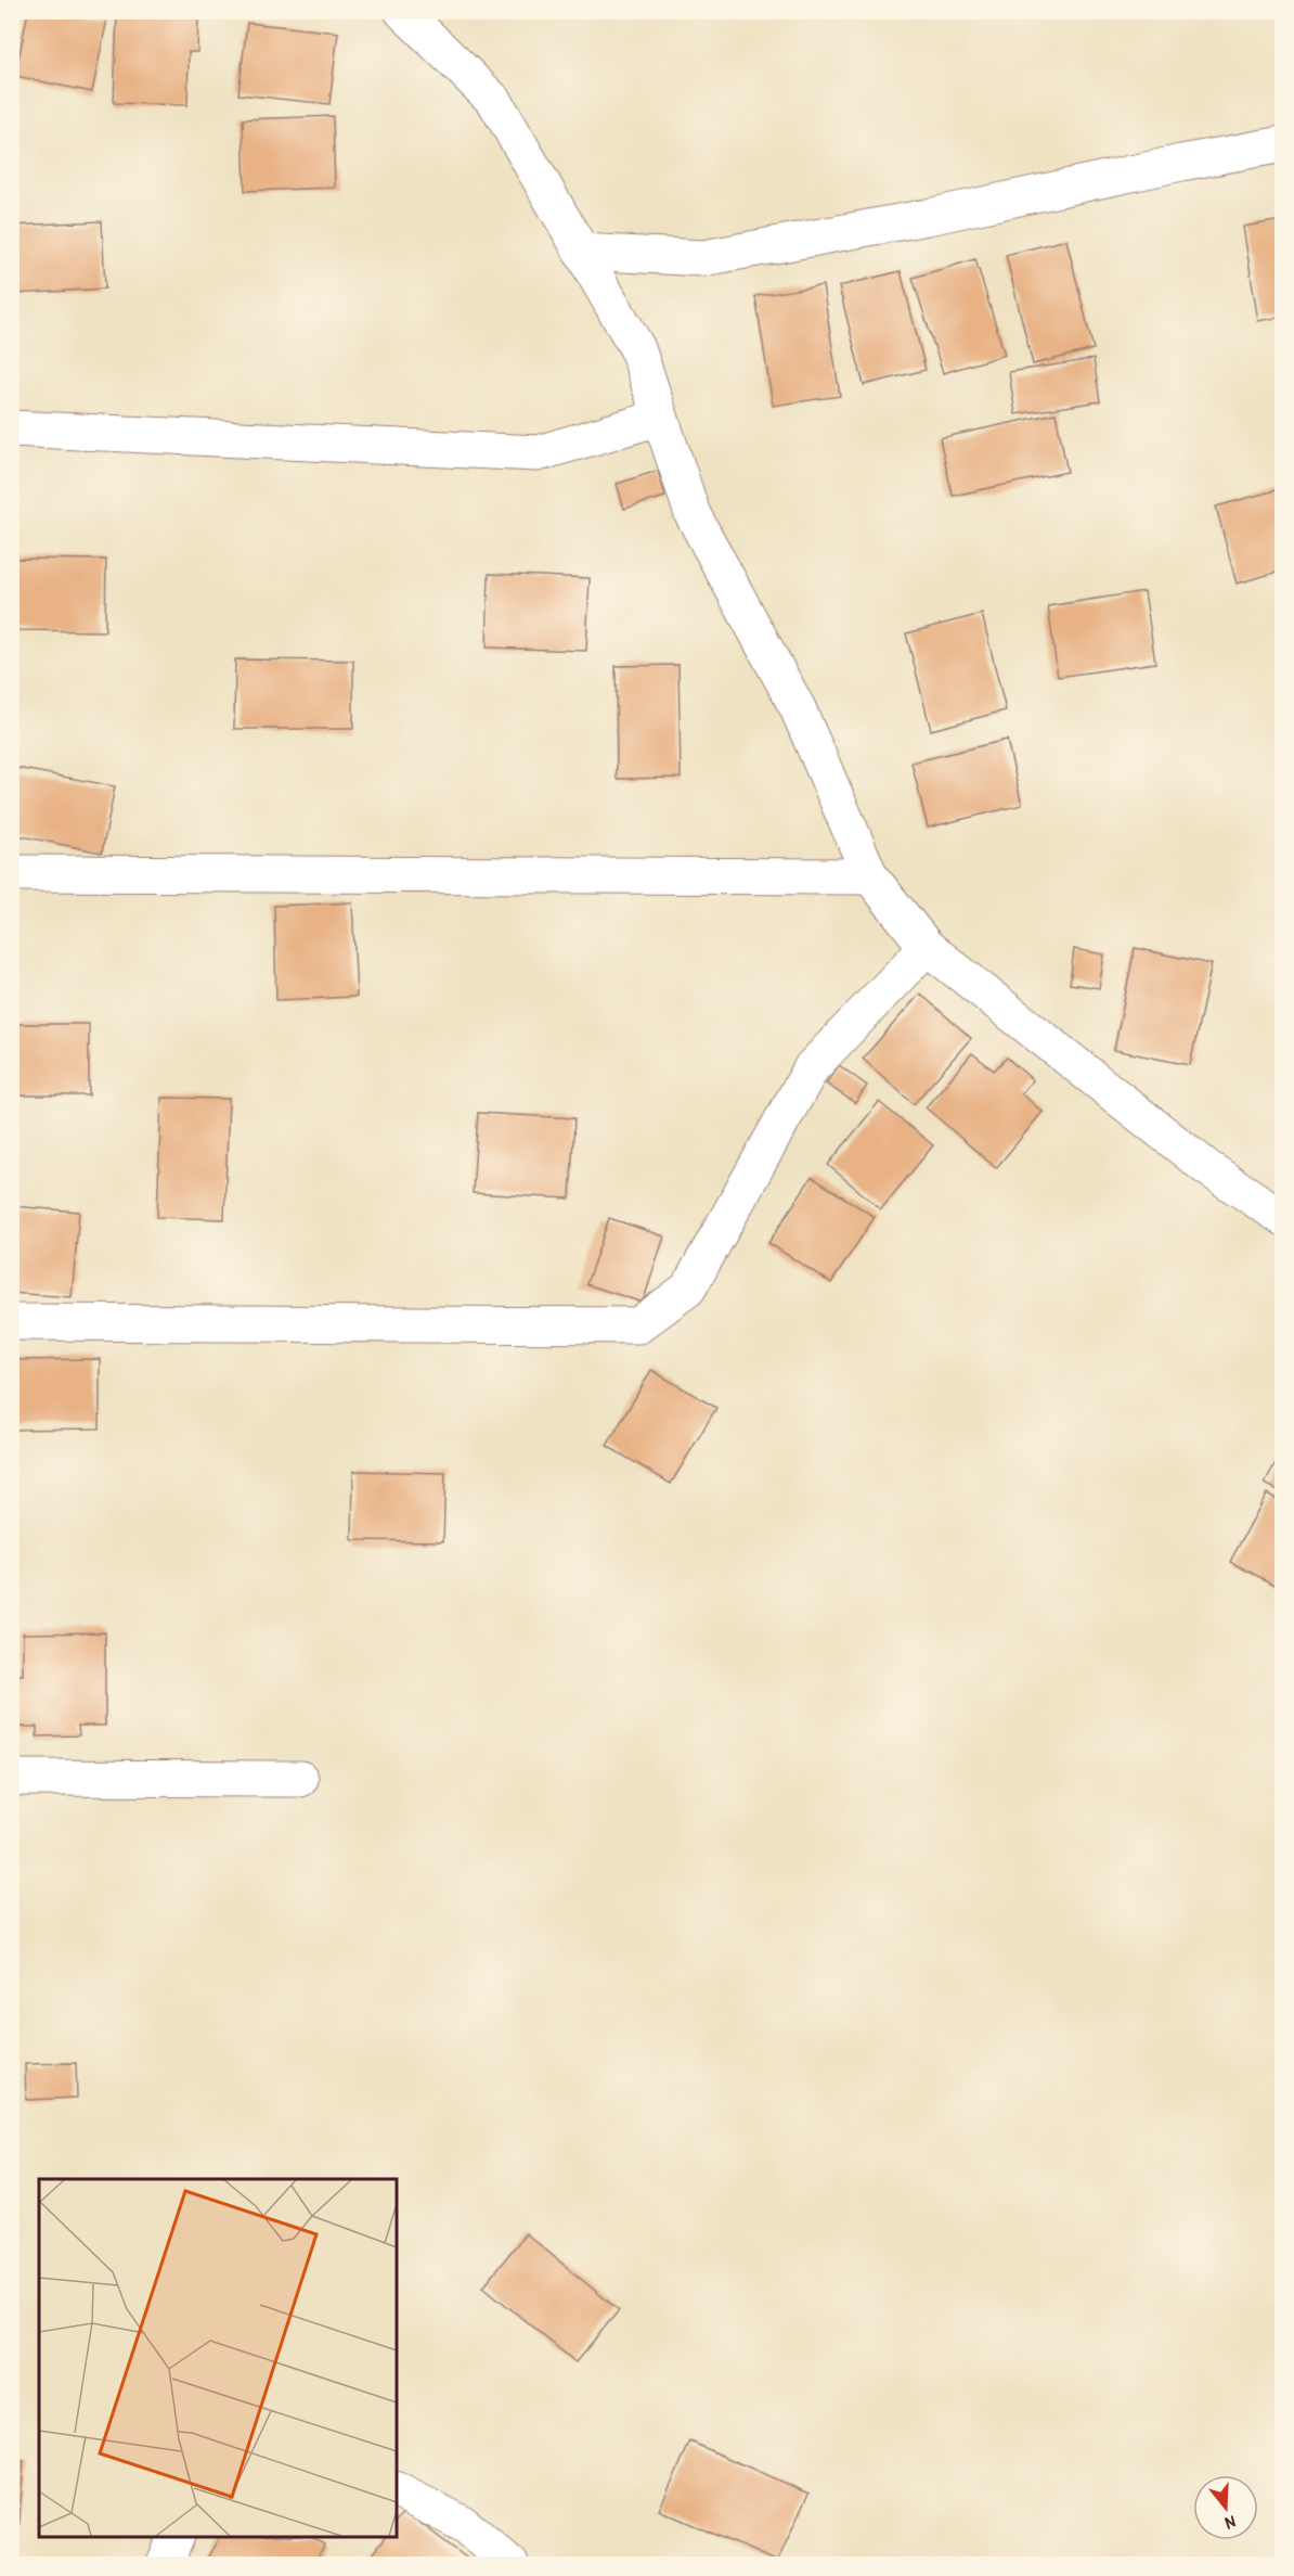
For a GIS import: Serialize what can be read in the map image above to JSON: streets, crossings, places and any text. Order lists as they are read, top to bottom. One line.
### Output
{"north":"bottom"}
